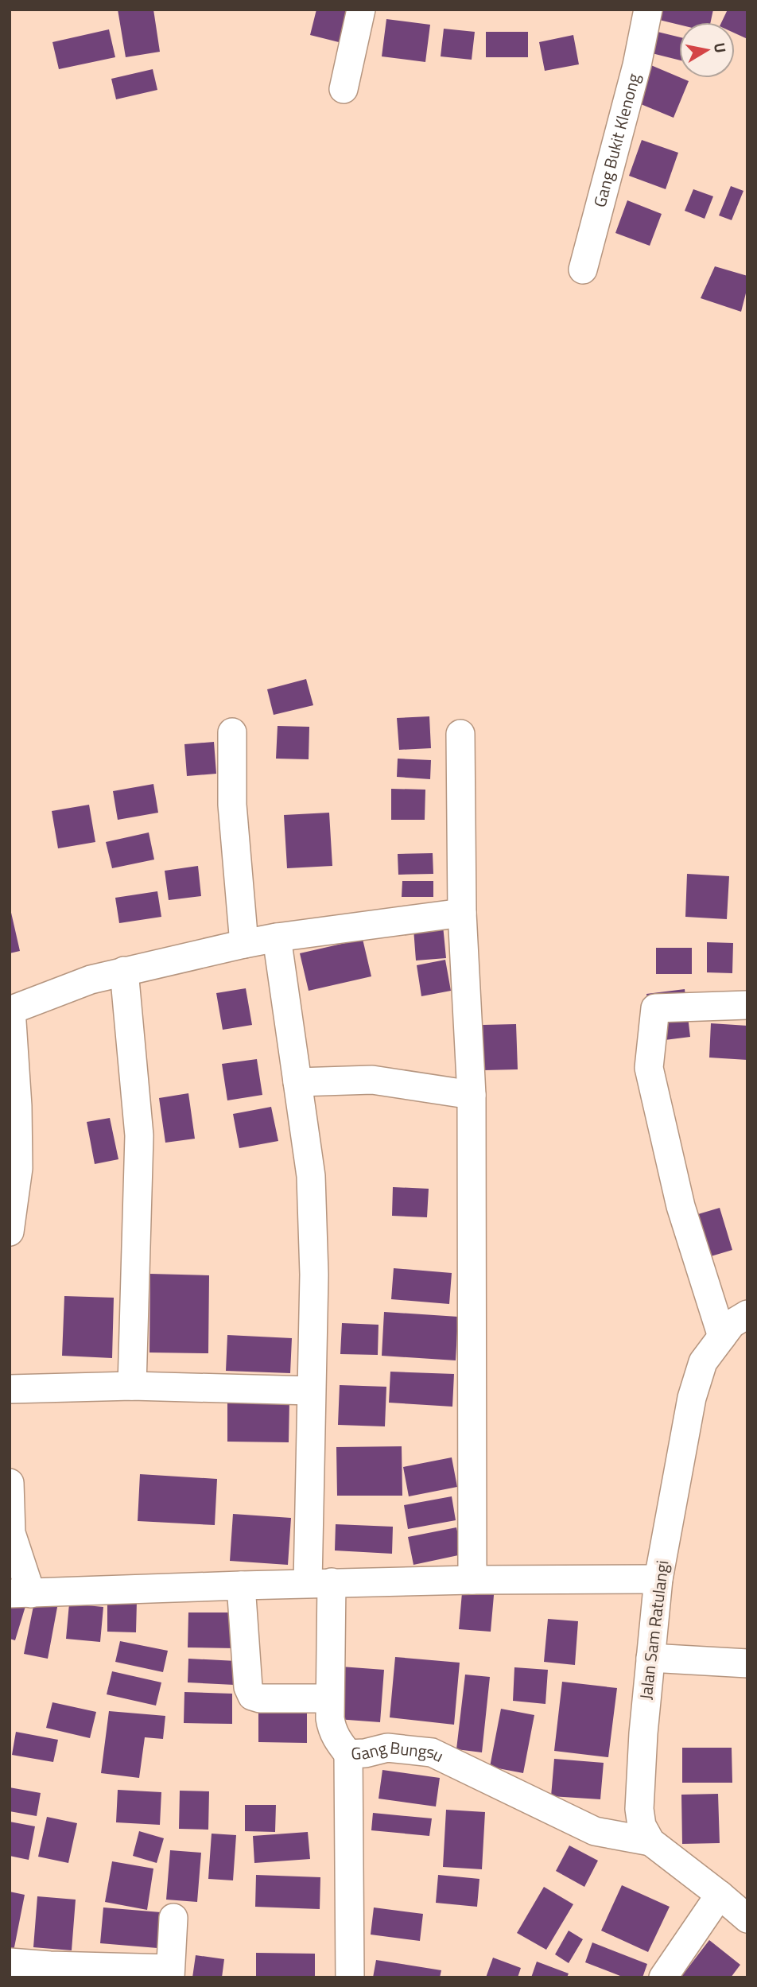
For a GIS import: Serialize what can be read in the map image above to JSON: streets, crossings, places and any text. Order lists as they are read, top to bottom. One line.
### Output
{"streets":{"street":["Gang Bukit Klenong","Jalan Sam Ratulangi","Gang Bungsu"]},"crossings":[["Jalan Sam Ratulangi","Gang Bungsu"]],"north":"right"}
